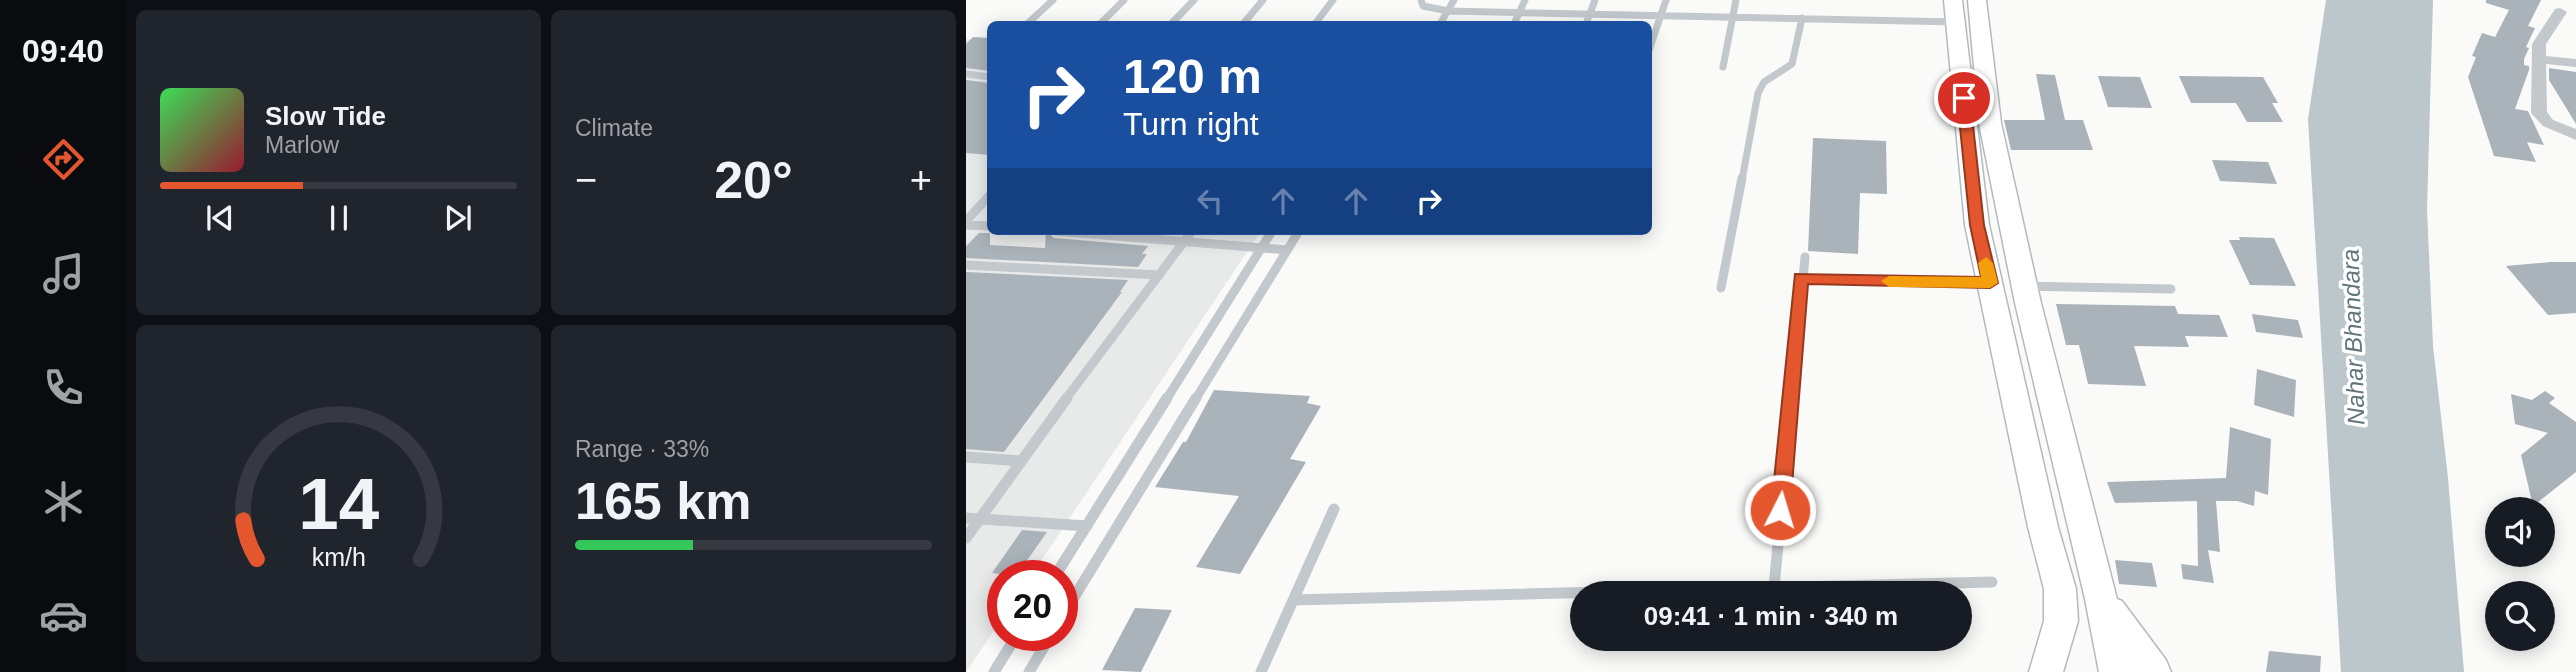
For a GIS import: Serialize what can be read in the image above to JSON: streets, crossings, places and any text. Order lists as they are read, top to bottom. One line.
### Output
{"water":["Nahar Bhandara"],"page":{"tabs":"09:40","tile":["Climate",["Range · 33%","165 km"]],"turn":["120 m","Turn right"],"song":["Slow Tide","Marlow"],"heat":["−","20°","+"],"limit":"20","trip":"09:41 · 1 min · 340 m","gauge":["14","km/h"]}}
